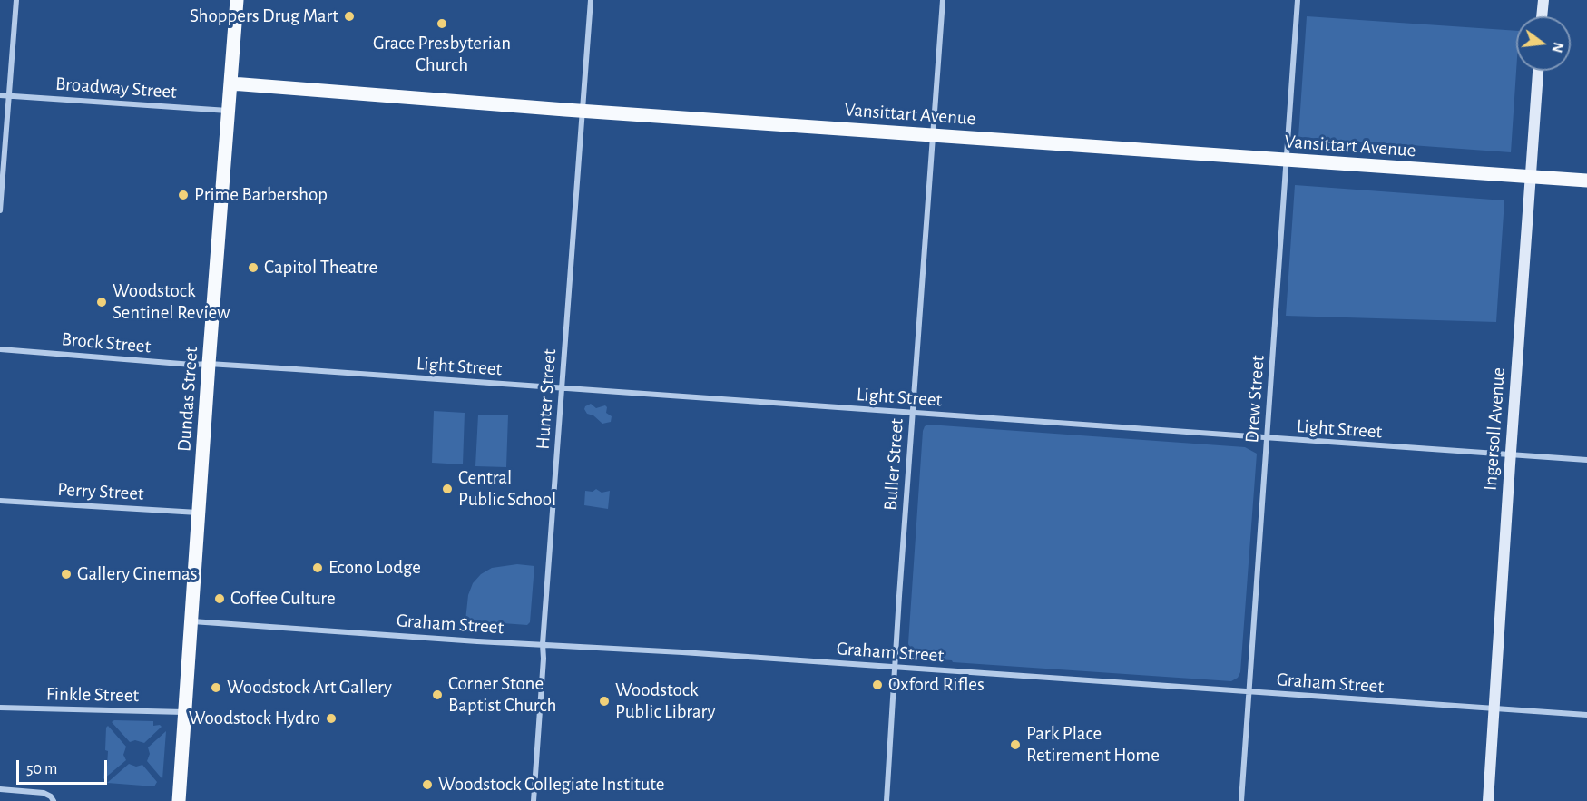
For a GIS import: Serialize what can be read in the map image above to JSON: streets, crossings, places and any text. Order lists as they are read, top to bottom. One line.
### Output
{"streets":{"main road":["Vansittart Avenue","Dundas Street"],"street":["Broadway Street","Brock Street","Light Street","Hunter Street","Drew Street","Ingersoll Avenue","Buller Street","Perry Street","Graham Street","Finkle Street"]},"crossings":[["Broadway Street","Dundas Street"],["Vansittart Avenue","Dundas Street"],["Vansittart Avenue","Hunter Street"],["Vansittart Avenue","Drew Street"],["Vansittart Avenue","Ingersoll Avenue"],["Vansittart Avenue","Buller Street"],["Brock Street","Light Street"],["Brock Street","Dundas Street"],["Light Street","Dundas Street"],["Light Street","Hunter Street"],["Light Street","Drew Street"],["Light Street","Ingersoll Avenue"],["Light Street","Buller Street"],["Dundas Street","Perry Street"],["Dundas Street","Graham Street"],["Dundas Street","Finkle Street"],["Hunter Street","Graham Street"],["Drew Street","Graham Street"],["Ingersoll Avenue","Graham Street"],["Buller Street","Graham Street"]],"places":["Shoppers Drug Mart","Grace Presbyterian Church","Prime Barbershop","Capitol Theatre","Woodstock Sentinel Review","Central Public School","Econo Lodge","Gallery Cinemas","Coffee Culture","Oxford Rifles","Woodstock Art Gallery","Corner Stone Baptist Church","Woodstock Public Library","Woodstock Hydro","Park Place Retirement Home","Woodstock Collegiate Institute"],"scale_bar":"50 m","north":"right"}
